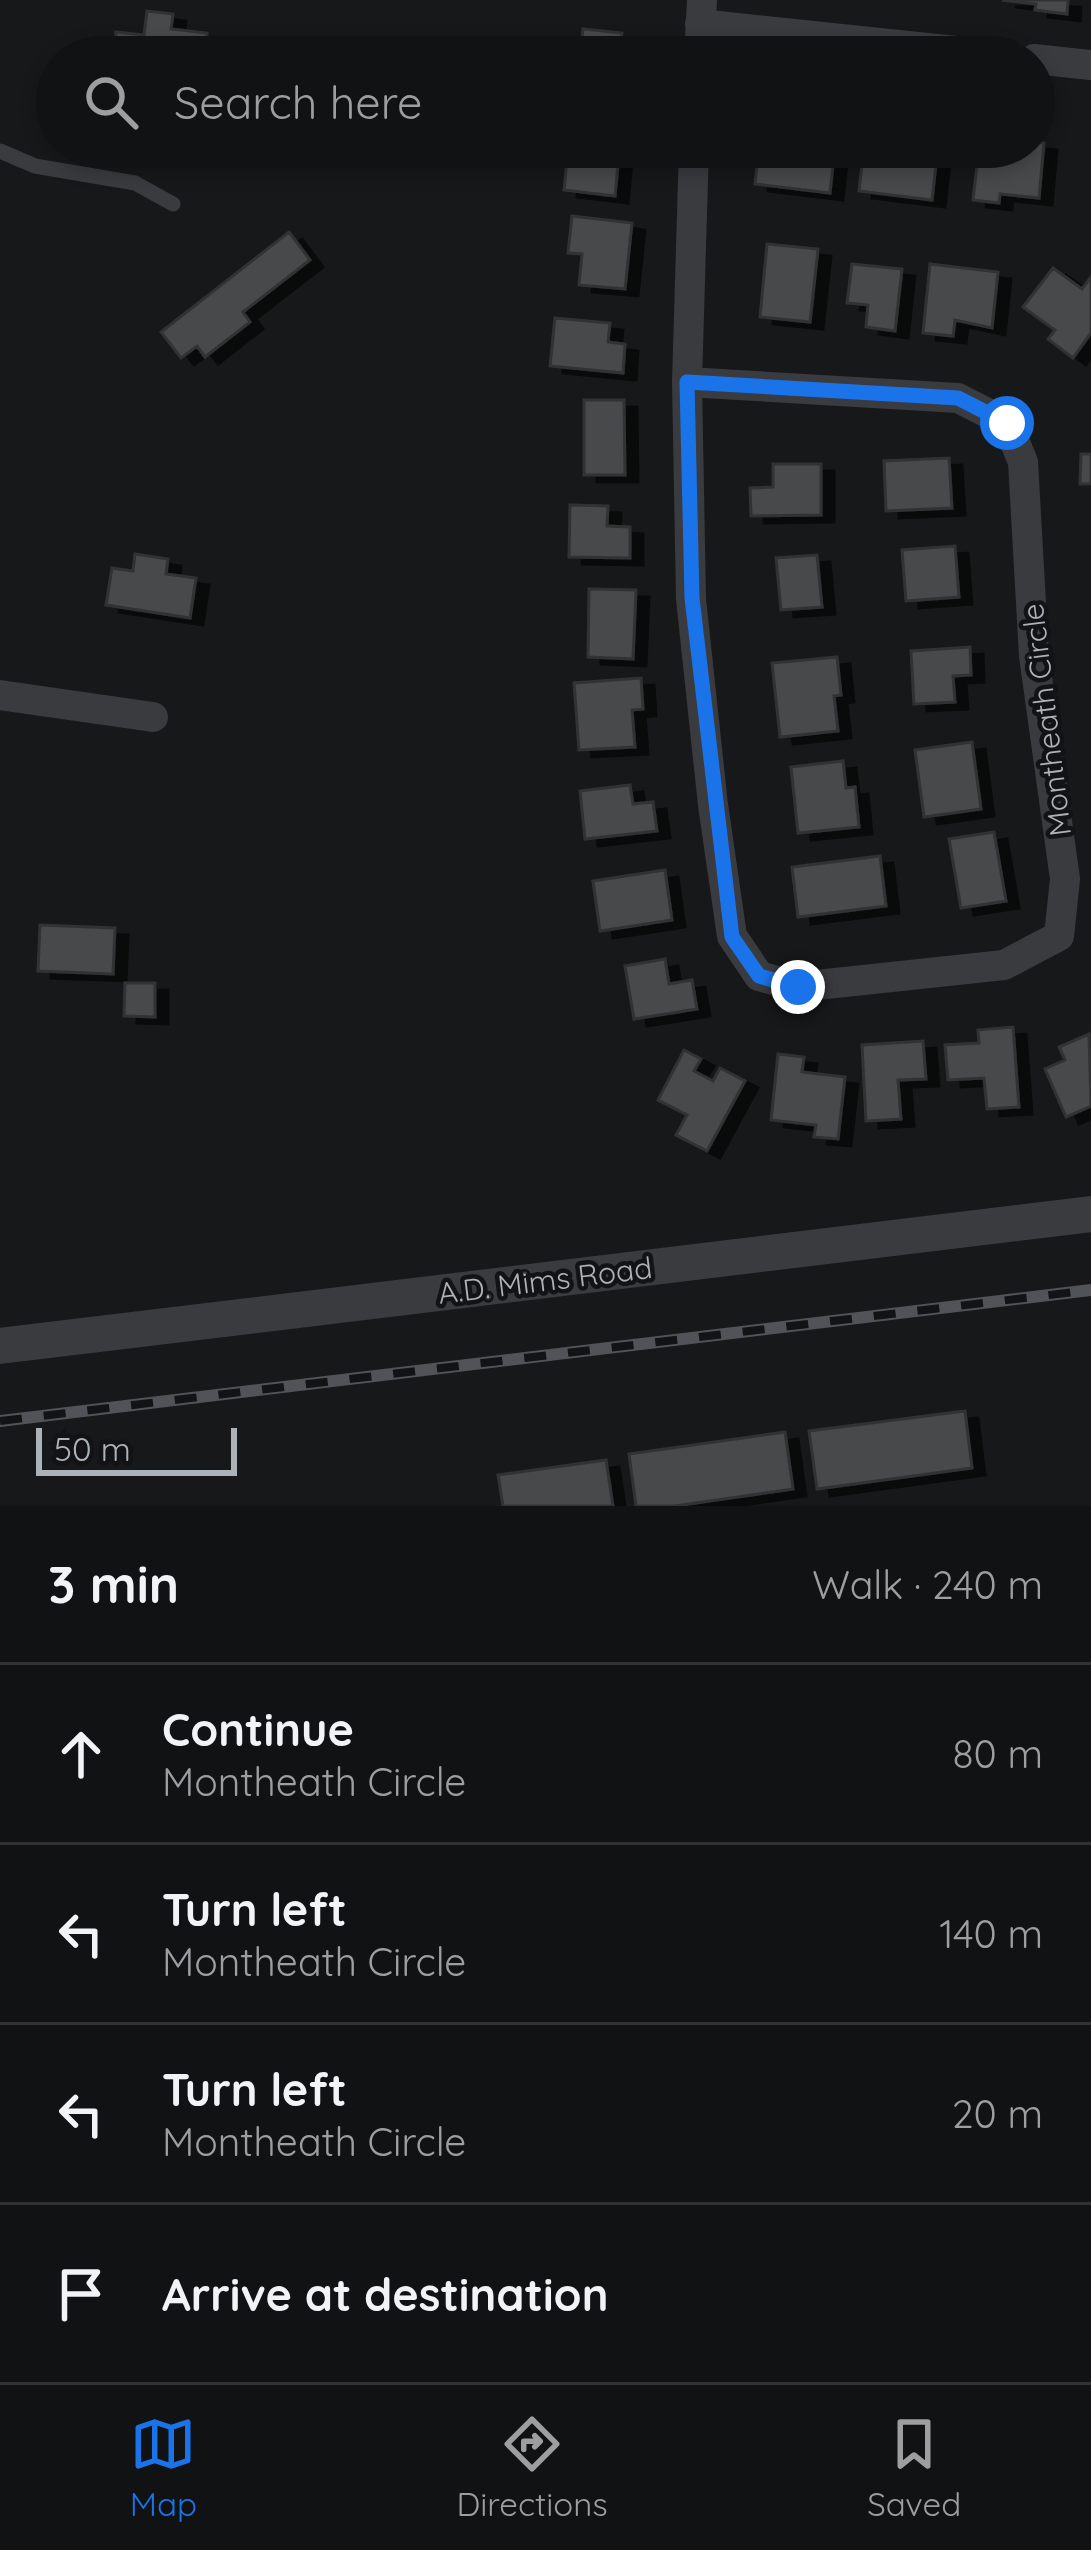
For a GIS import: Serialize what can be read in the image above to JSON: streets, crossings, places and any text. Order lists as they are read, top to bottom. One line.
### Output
{"streets":{"street":["Montheath Circle","A.D. Mims Road"]},"scale_bar":"50 m","page":{"search":"Search here","scale":"50 m","heading":["3 min","Walk · 240 m"],"list":[["Continue","Montheath Circle","80 m"],["Turn left","Montheath Circle","140 m"],["Turn left","Montheath Circle","20 m"],"Arrive at destination"],"nav":["Map","Directions","Saved"]}}
